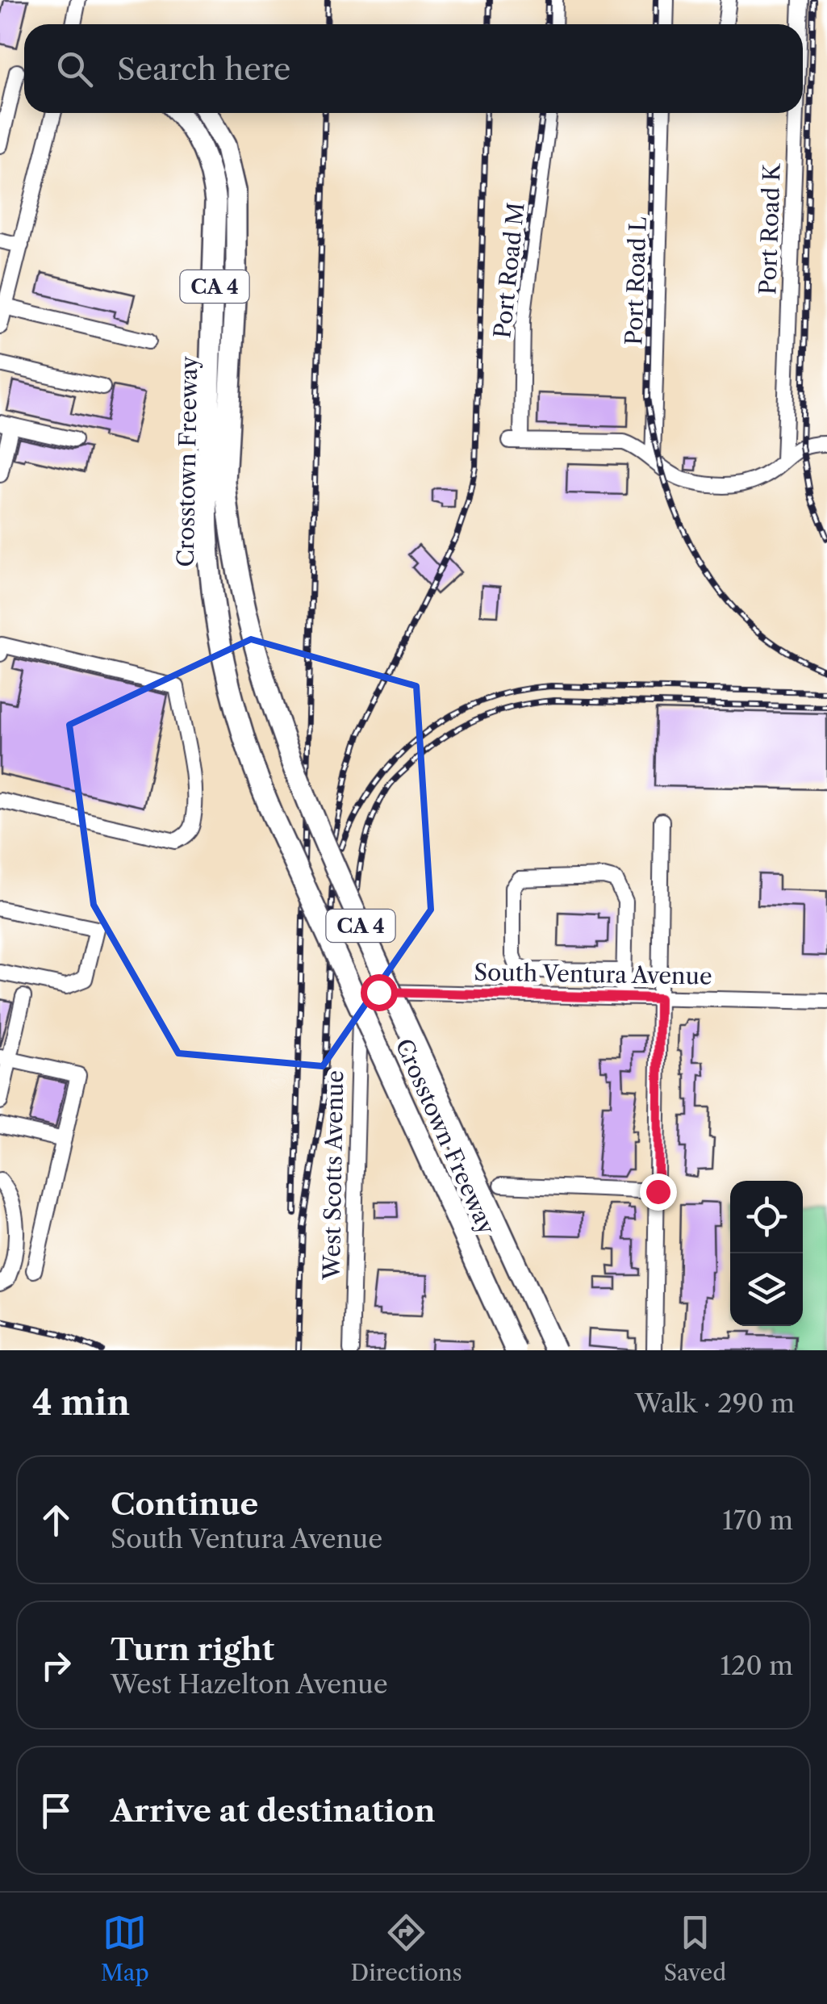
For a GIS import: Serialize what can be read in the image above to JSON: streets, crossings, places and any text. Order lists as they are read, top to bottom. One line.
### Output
{"streets":{"highway":["CA 4","Crosstown Freeway"],"street":["Port Road K","Port Road M","Port Road L","South Ventura Avenue","West Scotts Avenue"]},"crossings":[["Port Road M","Port Road L"],["South Ventura Avenue","West Scotts Avenue"]],"page":{"search":"Search here","heading":["4 min","Walk · 290 m"],"list":[["Continue","South Ventura Avenue","170 m"],["Turn right","West Hazelton Avenue","120 m"],"Arrive at destination"],"nav":["Map","Directions","Saved"]}}
